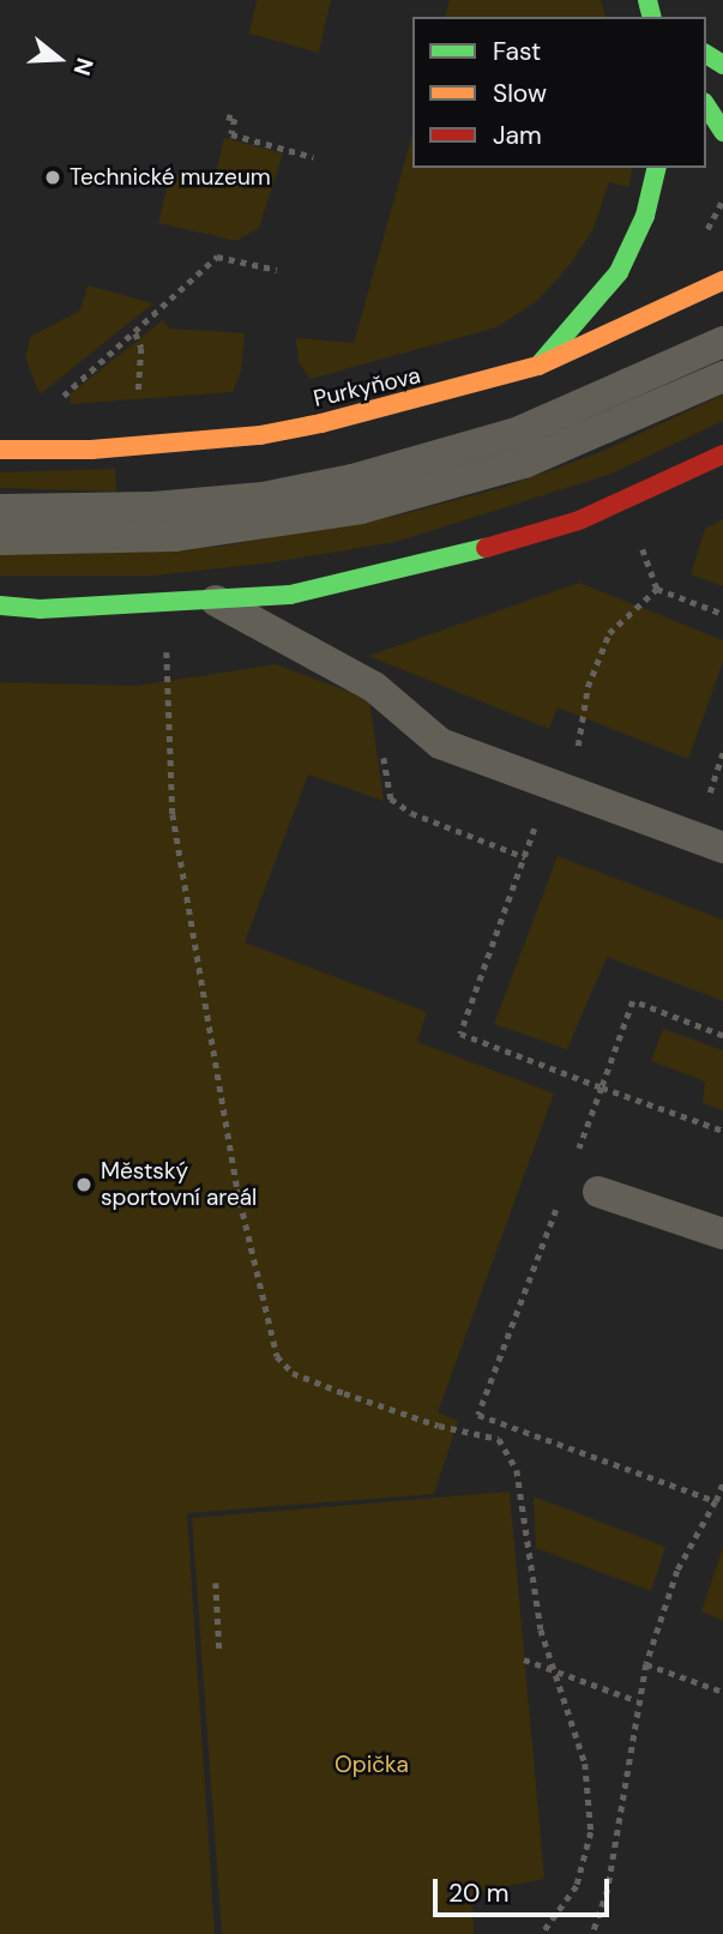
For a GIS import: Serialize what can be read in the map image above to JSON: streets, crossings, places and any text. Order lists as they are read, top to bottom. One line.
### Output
{"streets":{"main road":["Purkyňova"]},"parks":["Opička"],"places":["Technické muzeum","Městský sportovní areál"],"legend":["Fast","Slow","Jam"],"scale_bar":"20 m","north":"right"}
